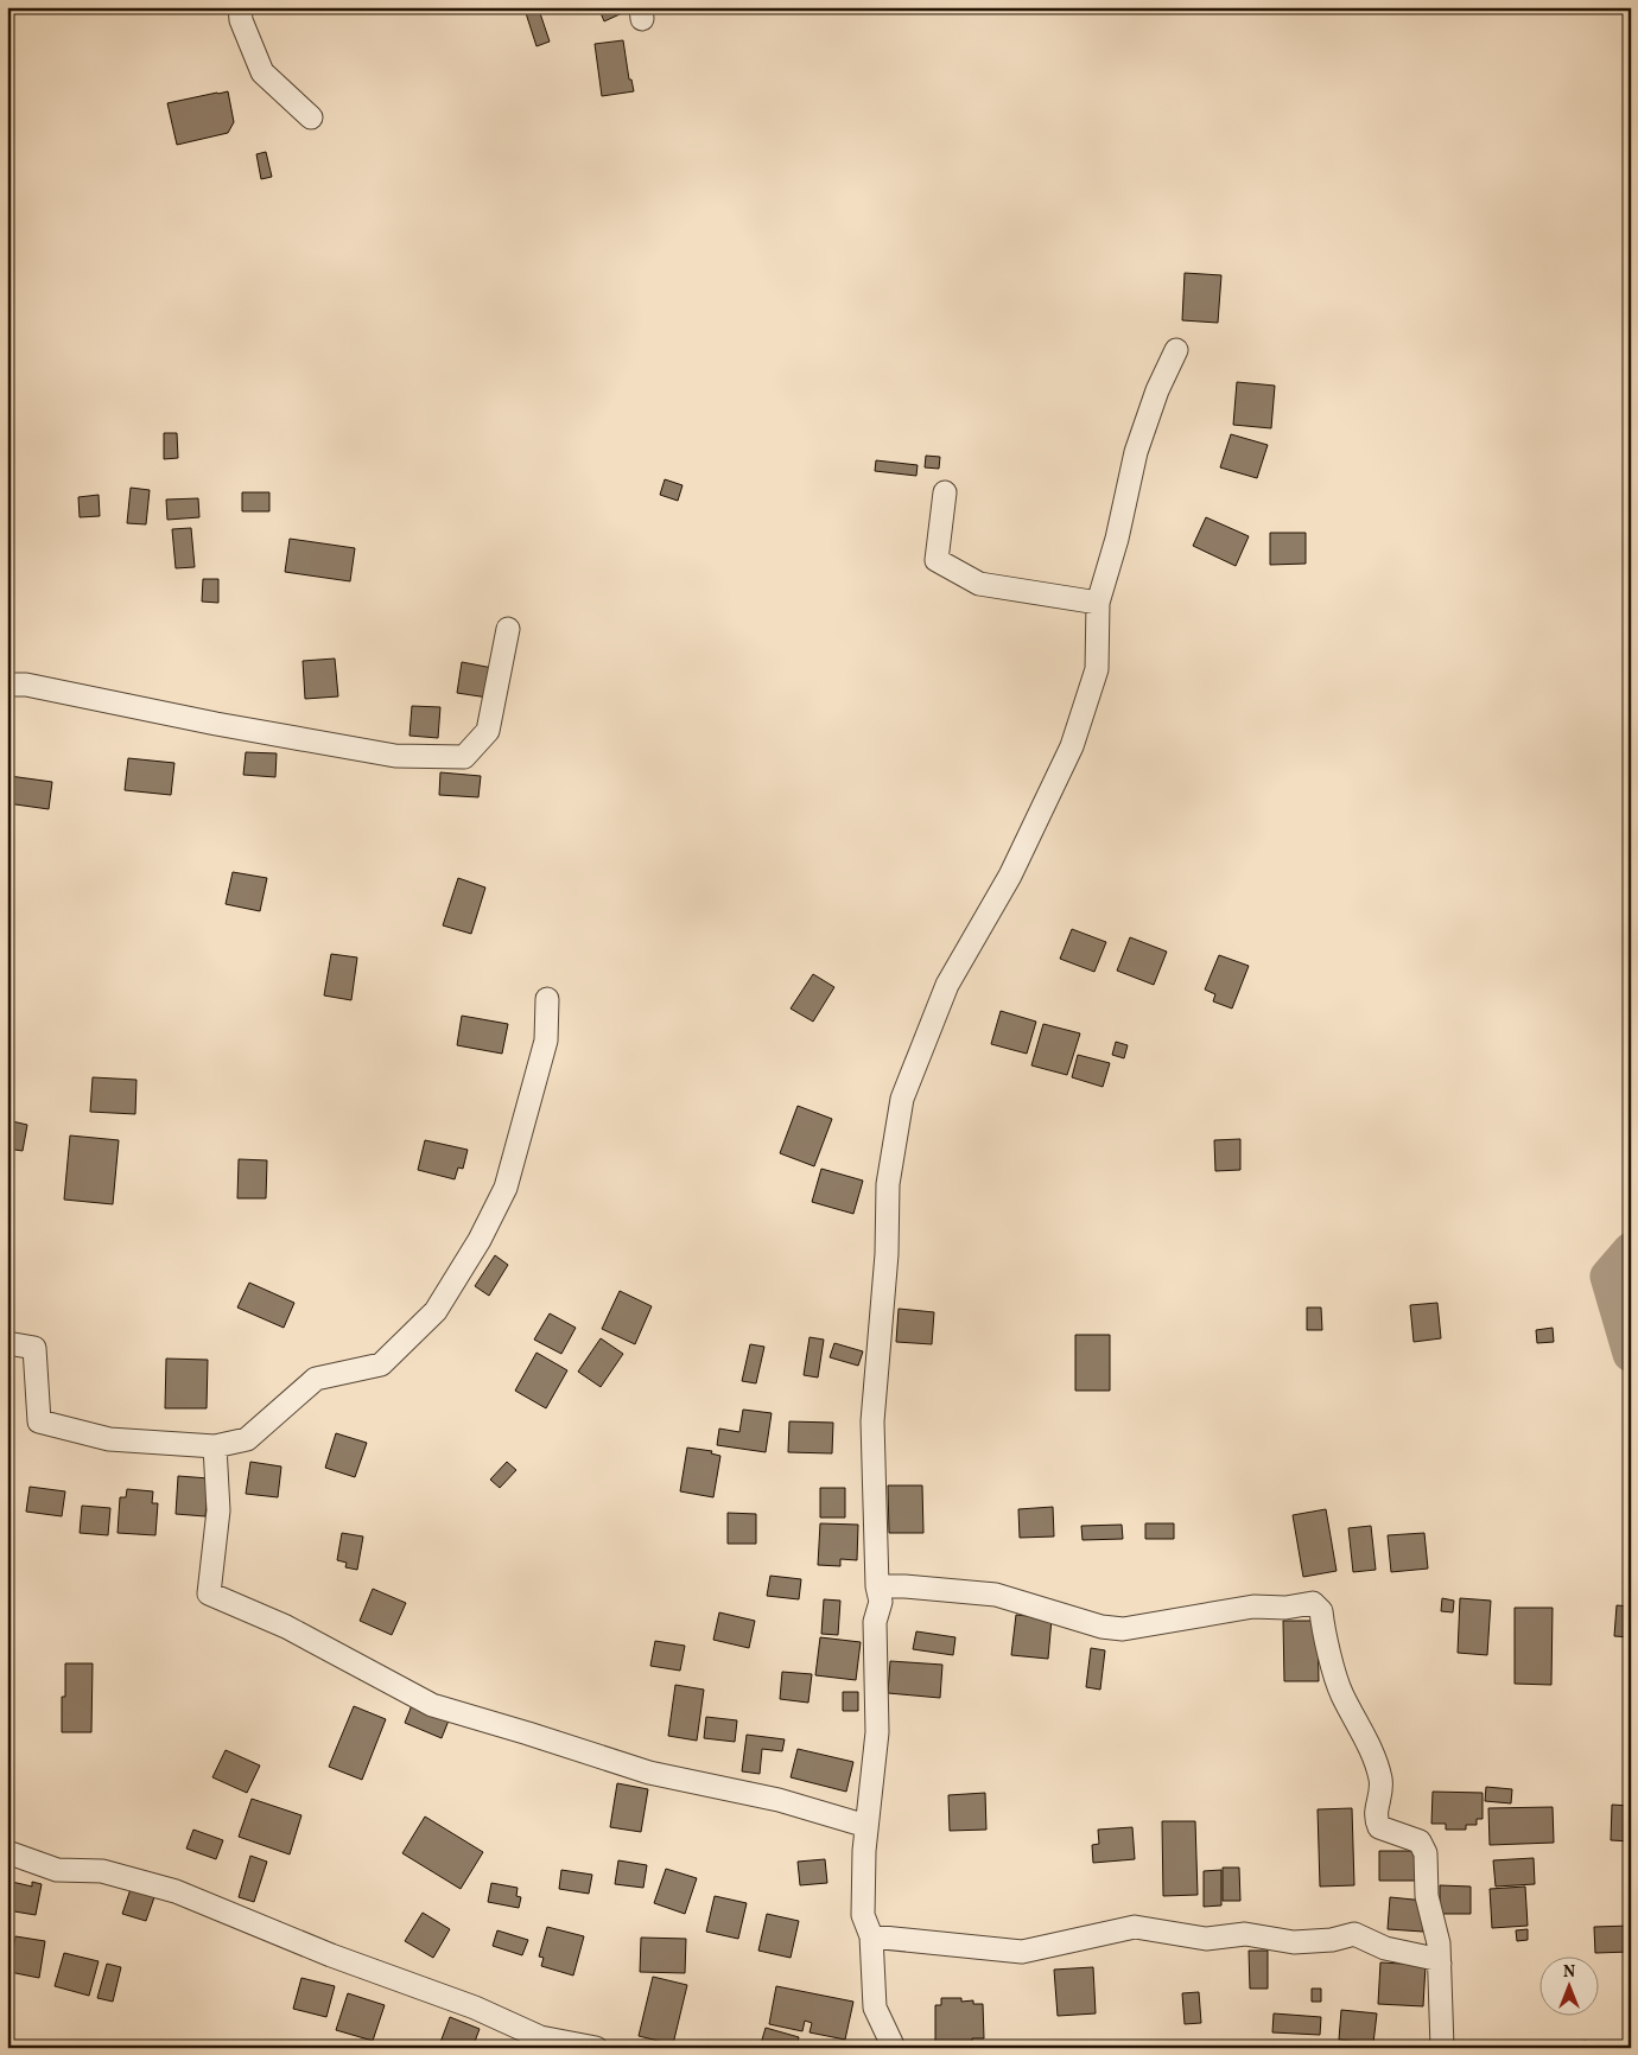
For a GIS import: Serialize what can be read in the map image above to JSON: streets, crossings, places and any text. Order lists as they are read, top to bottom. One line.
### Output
{"north":"top"}
